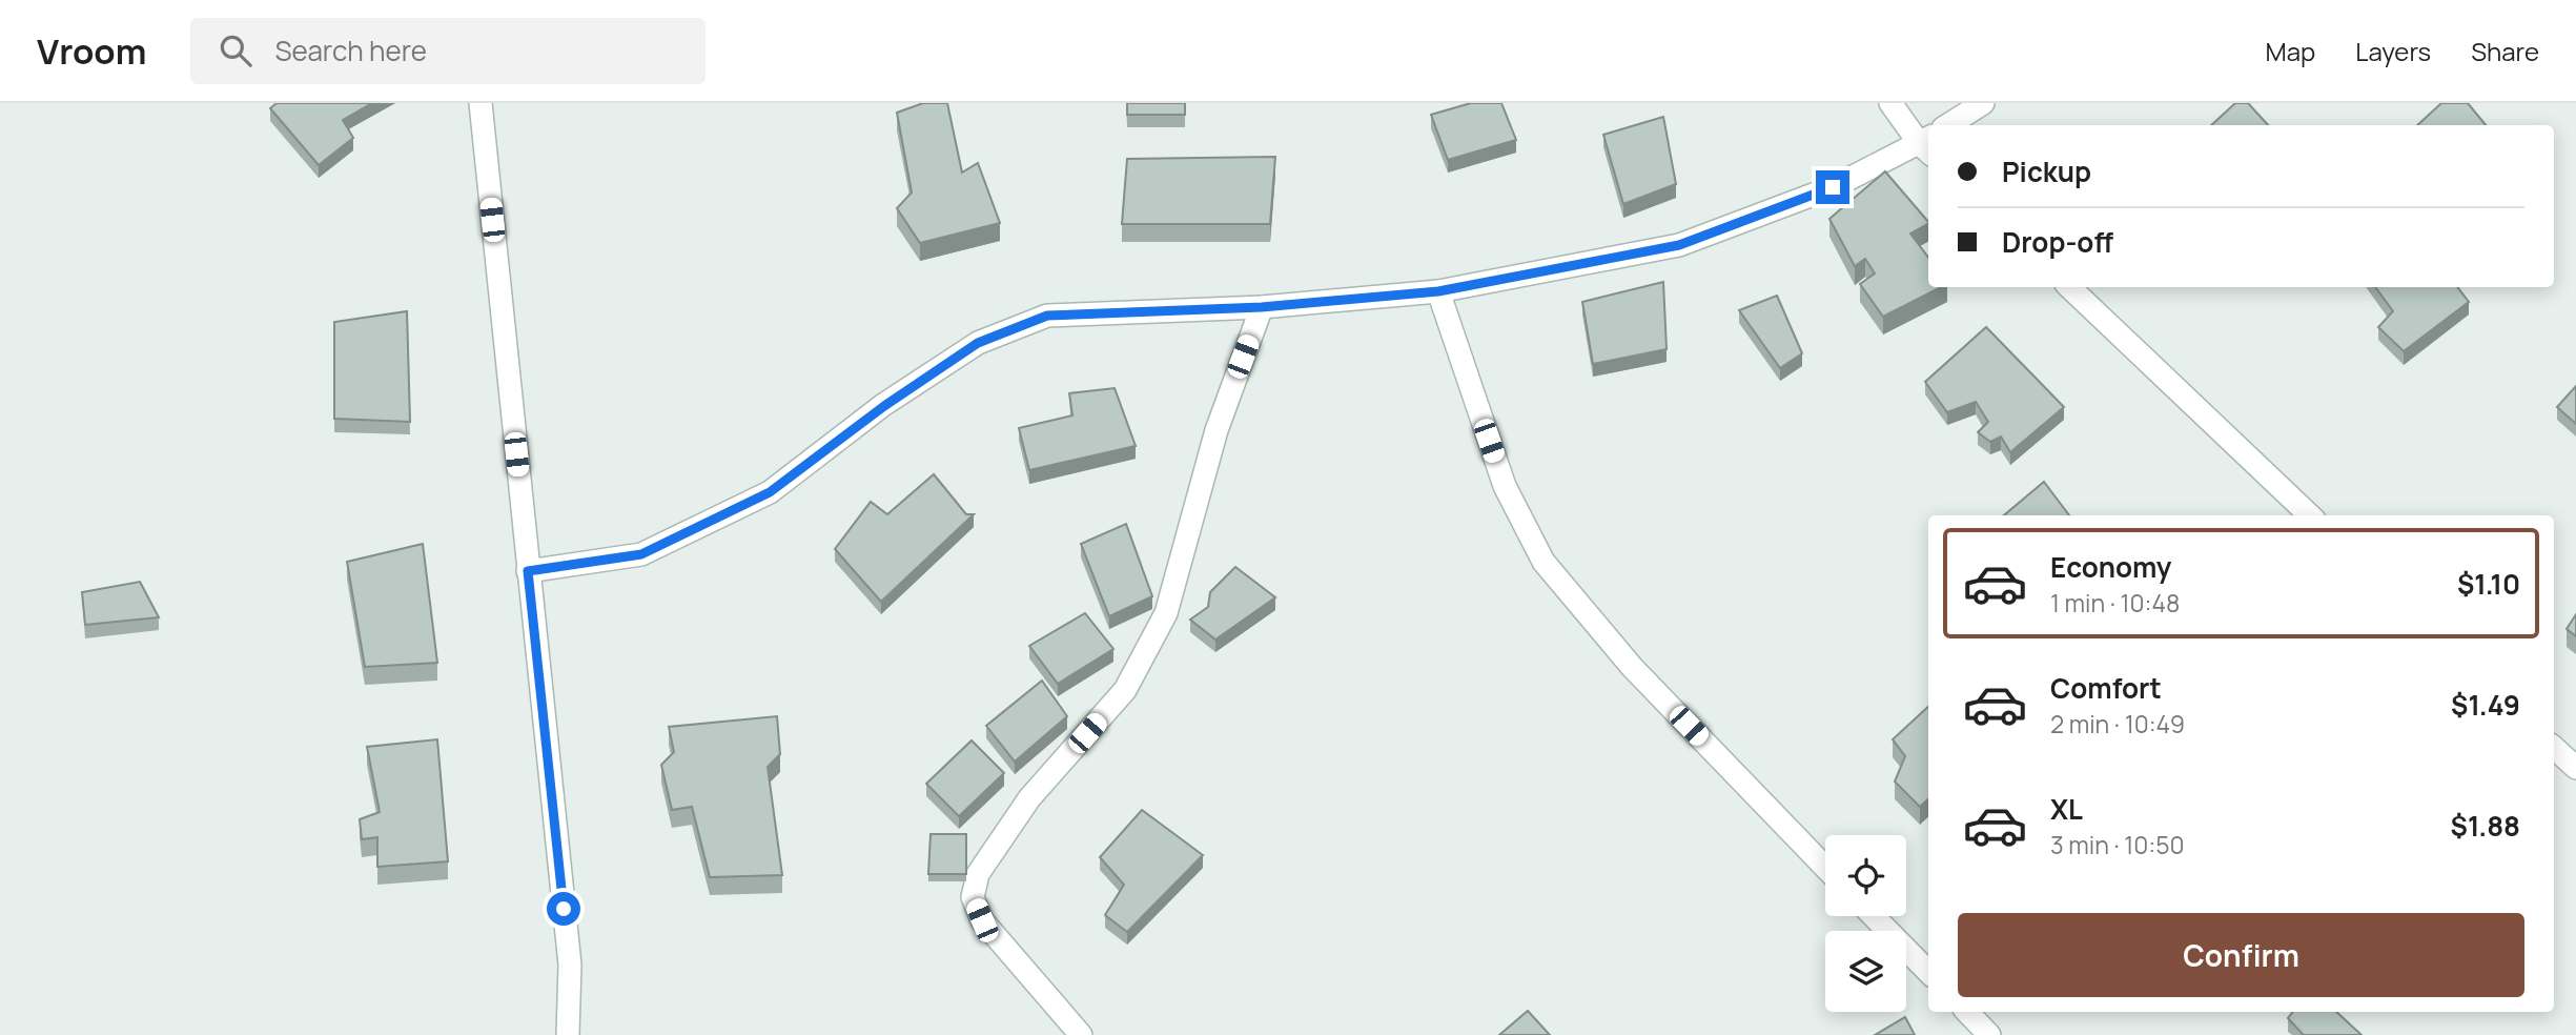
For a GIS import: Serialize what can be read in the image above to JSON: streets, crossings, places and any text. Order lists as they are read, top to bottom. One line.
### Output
{"page":{"header":"Vroom","search":"Search here","nav":["Map","Layers","Share"],"banner":["Pickup","Drop-off"],"list":[{"name":"Economy","note":"1 min · 10:48","value":"$1.10"},{"name":"Comfort","note":"2 min · 10:49","value":"$1.49"},{"name":"XL","note":"3 min · 10:50","value":"$1.88"}],"buttons":"Confirm"}}
